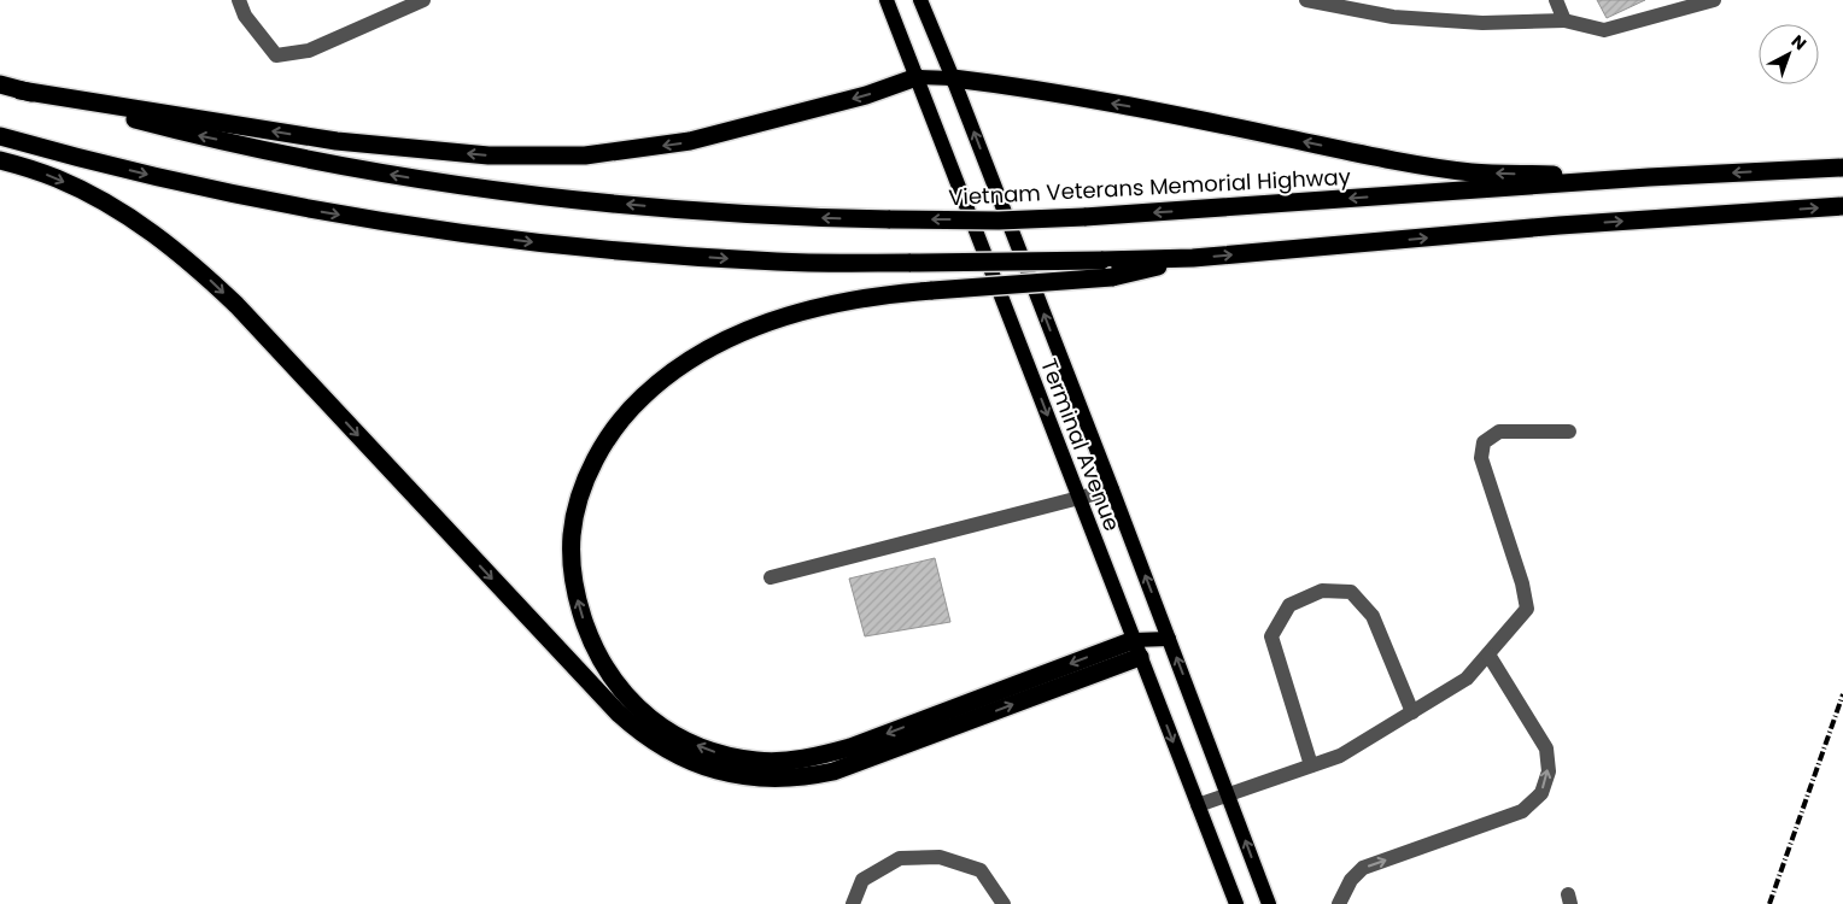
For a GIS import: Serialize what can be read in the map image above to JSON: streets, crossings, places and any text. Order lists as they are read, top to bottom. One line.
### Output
{"streets":{"highway":["Vietnam Veterans Memorial Highway"],"main road":["Terminal Avenue"]},"north":"top right"}
